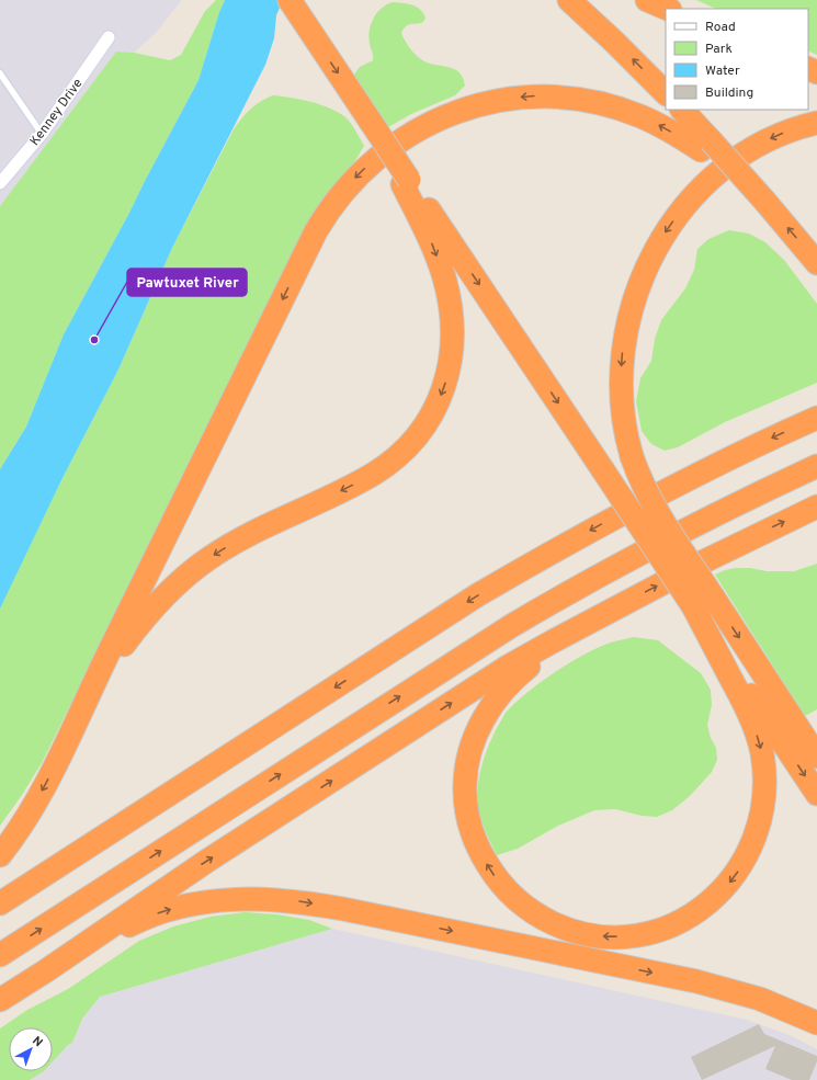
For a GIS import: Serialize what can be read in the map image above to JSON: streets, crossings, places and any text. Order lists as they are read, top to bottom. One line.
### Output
{"streets":{"street":["Kenney Drive"]},"places":["Pawtuxet River"],"legend":["Road","Park","Water","Building"],"north":"top right"}
